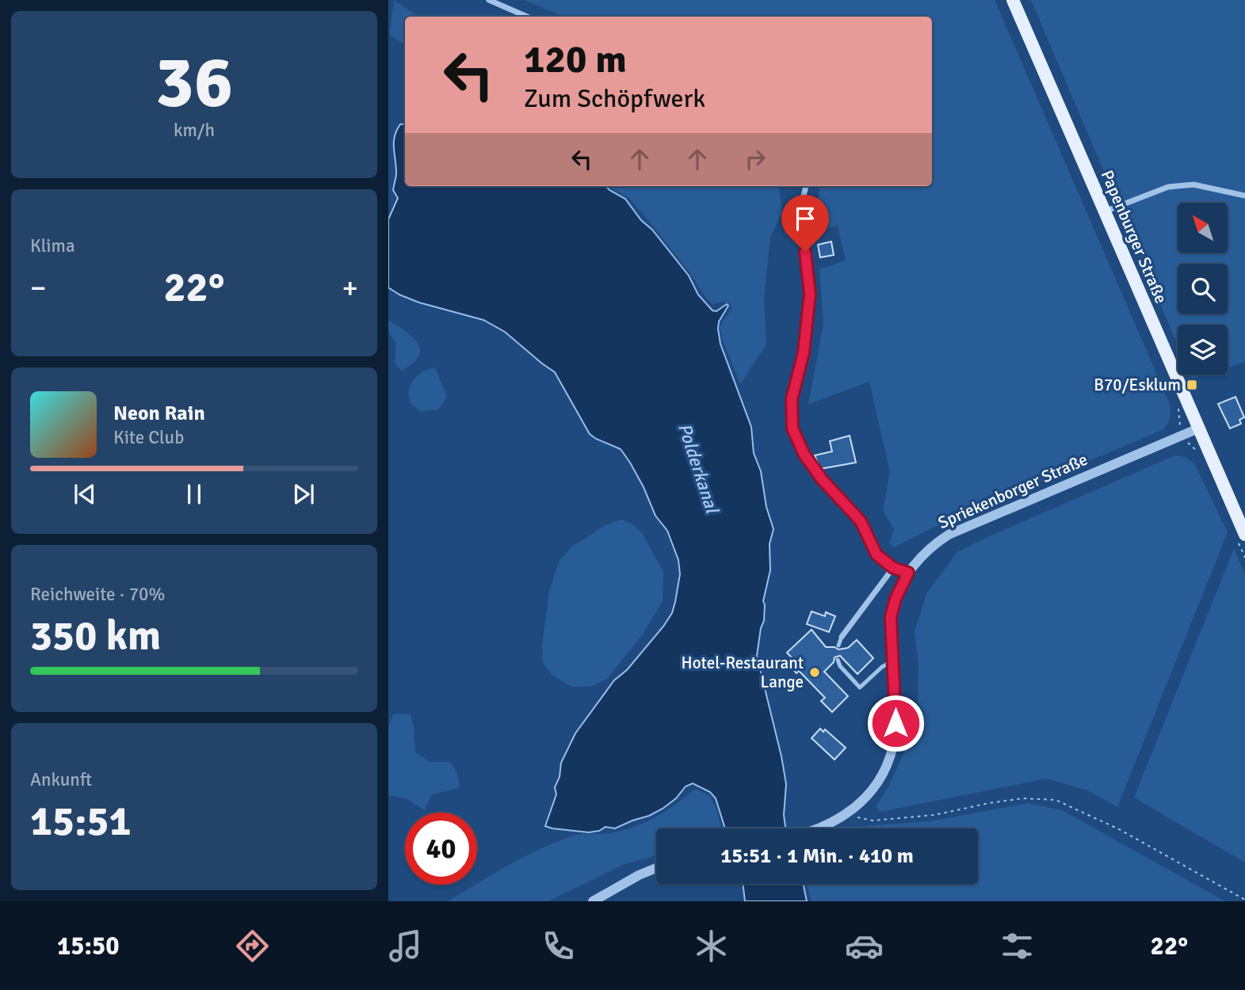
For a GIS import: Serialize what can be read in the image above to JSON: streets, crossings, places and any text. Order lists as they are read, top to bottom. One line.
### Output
{"streets":{"main road":["Papenburger Straße"],"street":["Spriekenborger Straße"]},"crossings":[["Papenburger Straße","Spriekenborger Straße"]],"water":["Polderkanal"],"places":{"transit":["B70/Esklum"],"other":["Hotel-Restaurant Lange"]},"north":"top left","page":{"tile":[["36","km/h"],"Klima",["Reichweite · 70%","350 km"],["Ankunft","15:51"]],"turn":["120 m","Zum Schöpfwerk"],"heat":["−","22°","+"],"song":["Neon Rain","Kite Club"],"limit":"40","trip":"15:51 · 1 Min. · 410 m","tabs":["15:50","22°"]}}
